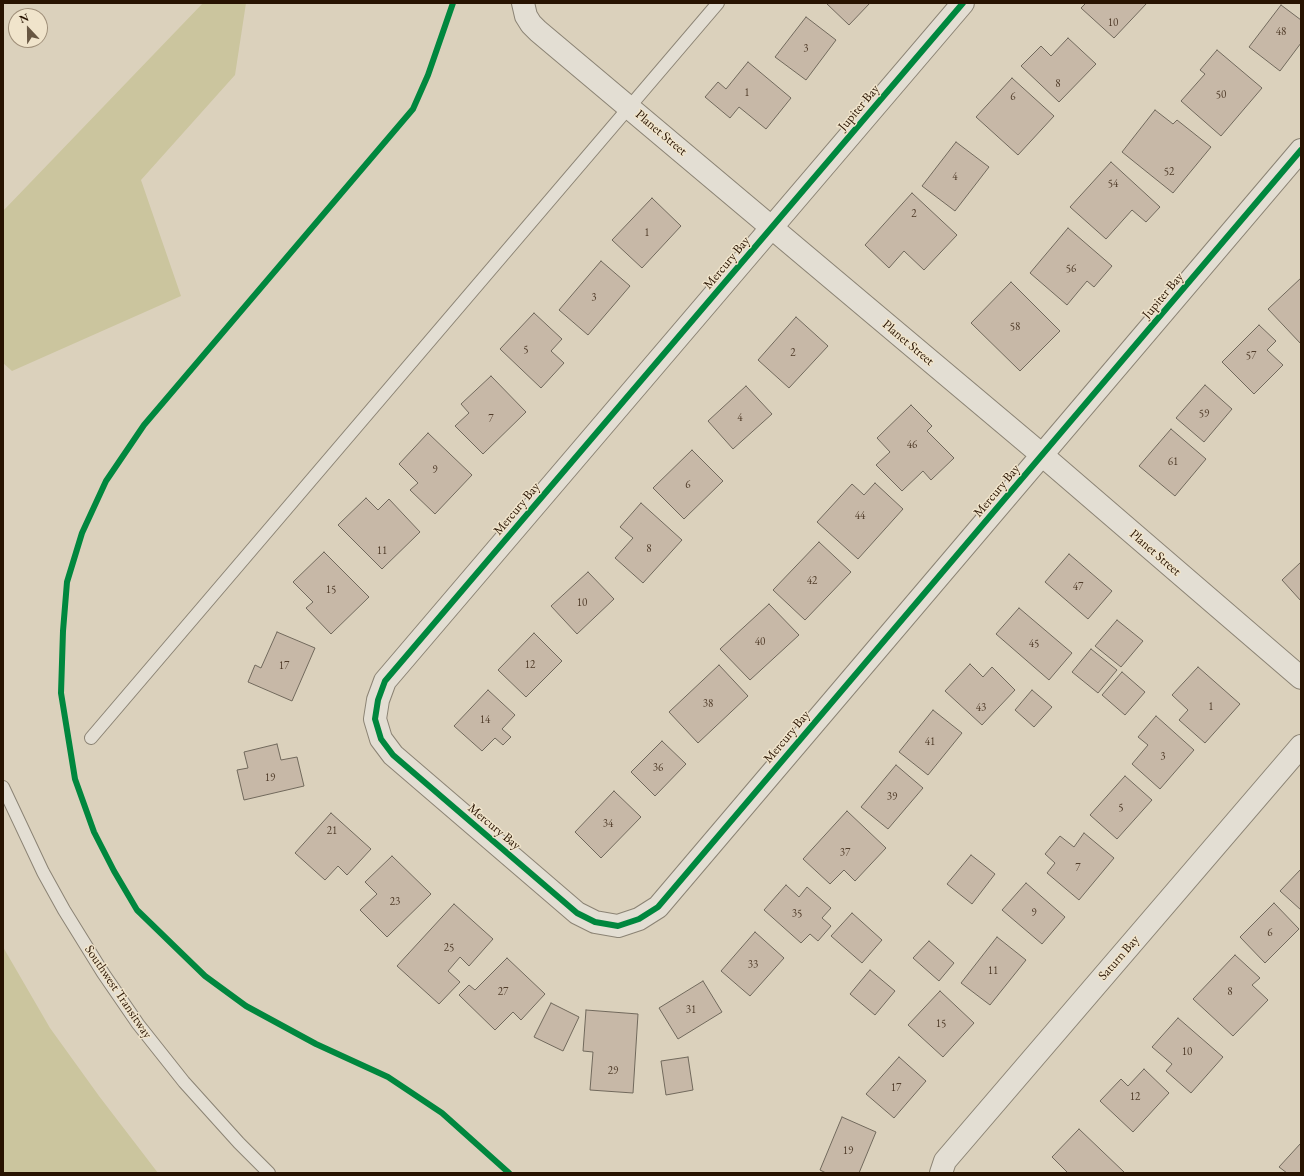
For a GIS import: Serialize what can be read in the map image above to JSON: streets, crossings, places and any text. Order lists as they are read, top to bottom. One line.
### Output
{"streets":{"street":["Jupiter Bay","Planet Street","Mercury Bay","Saturn Bay"],"lane":["Southwest Transitway"]},"crossings":[["Jupiter Bay","Planet Street"],["Jupiter Bay","Mercury Bay"],["Planet Street","Mercury Bay"]],"house_numbers":["10","48","3","8","1","50","6","52","4","54","2","1","56","3","58","5","2","57","59","4","7","46","61","9","6","44","8","11","42","47","15","10","40","45","12","17","38","1","43","14","41","3","36","19","39","5","34","21","37","7","23","9","35","6","25","33","11","27","8","31","15","10","29","17","12","19"],"north":"top"}
